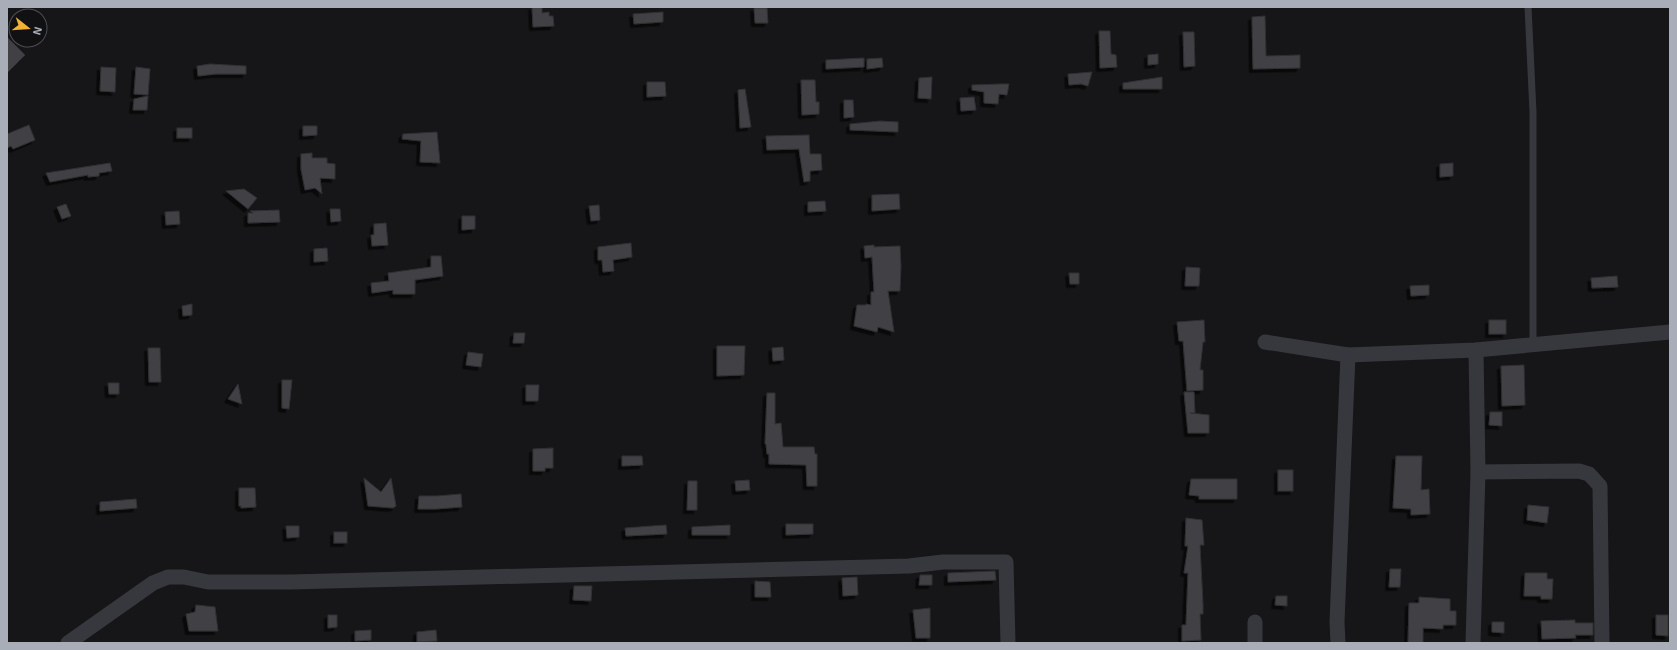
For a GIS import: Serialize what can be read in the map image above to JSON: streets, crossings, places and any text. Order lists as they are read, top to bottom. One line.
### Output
{"north":"right"}
